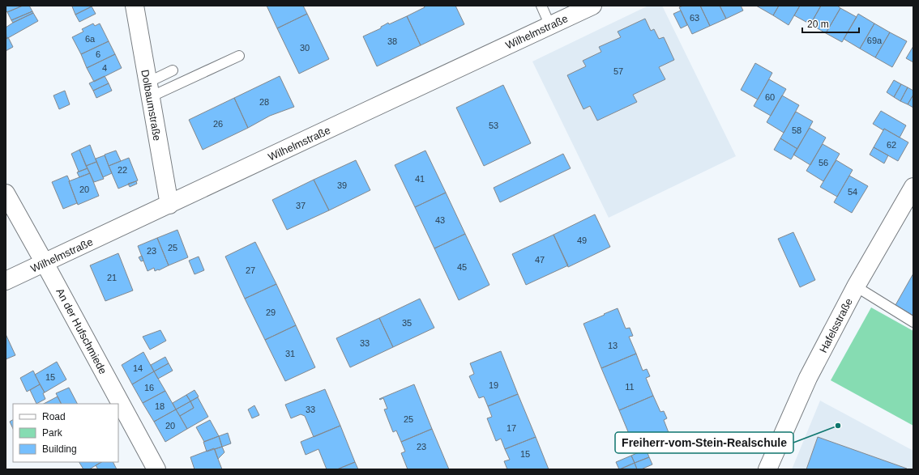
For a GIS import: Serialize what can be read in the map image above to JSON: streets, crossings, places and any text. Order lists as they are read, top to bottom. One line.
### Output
{"streets":{"street":["Wilhelmstraße","Dolbaumstraße","Hafelsstraße","An der Hufschmiede"]},"crossings":[["Wilhelmstraße","Dolbaumstraße"],["Wilhelmstraße","An der Hufschmiede"]],"places":["Freiherr-vom-Stein-Realschule"],"house_numbers":["63","6a","69a","38","30","6","4","57","60","28","26","53","58","62","56","22","41","39","20","54","37","43","49","25","23","47","45","27","21","29","35","33","13","31","14","15","19","11","16","18","33","25","20","17","23","15"],"legend":["Road","Park","Building"],"scale_bar":"20 m"}
